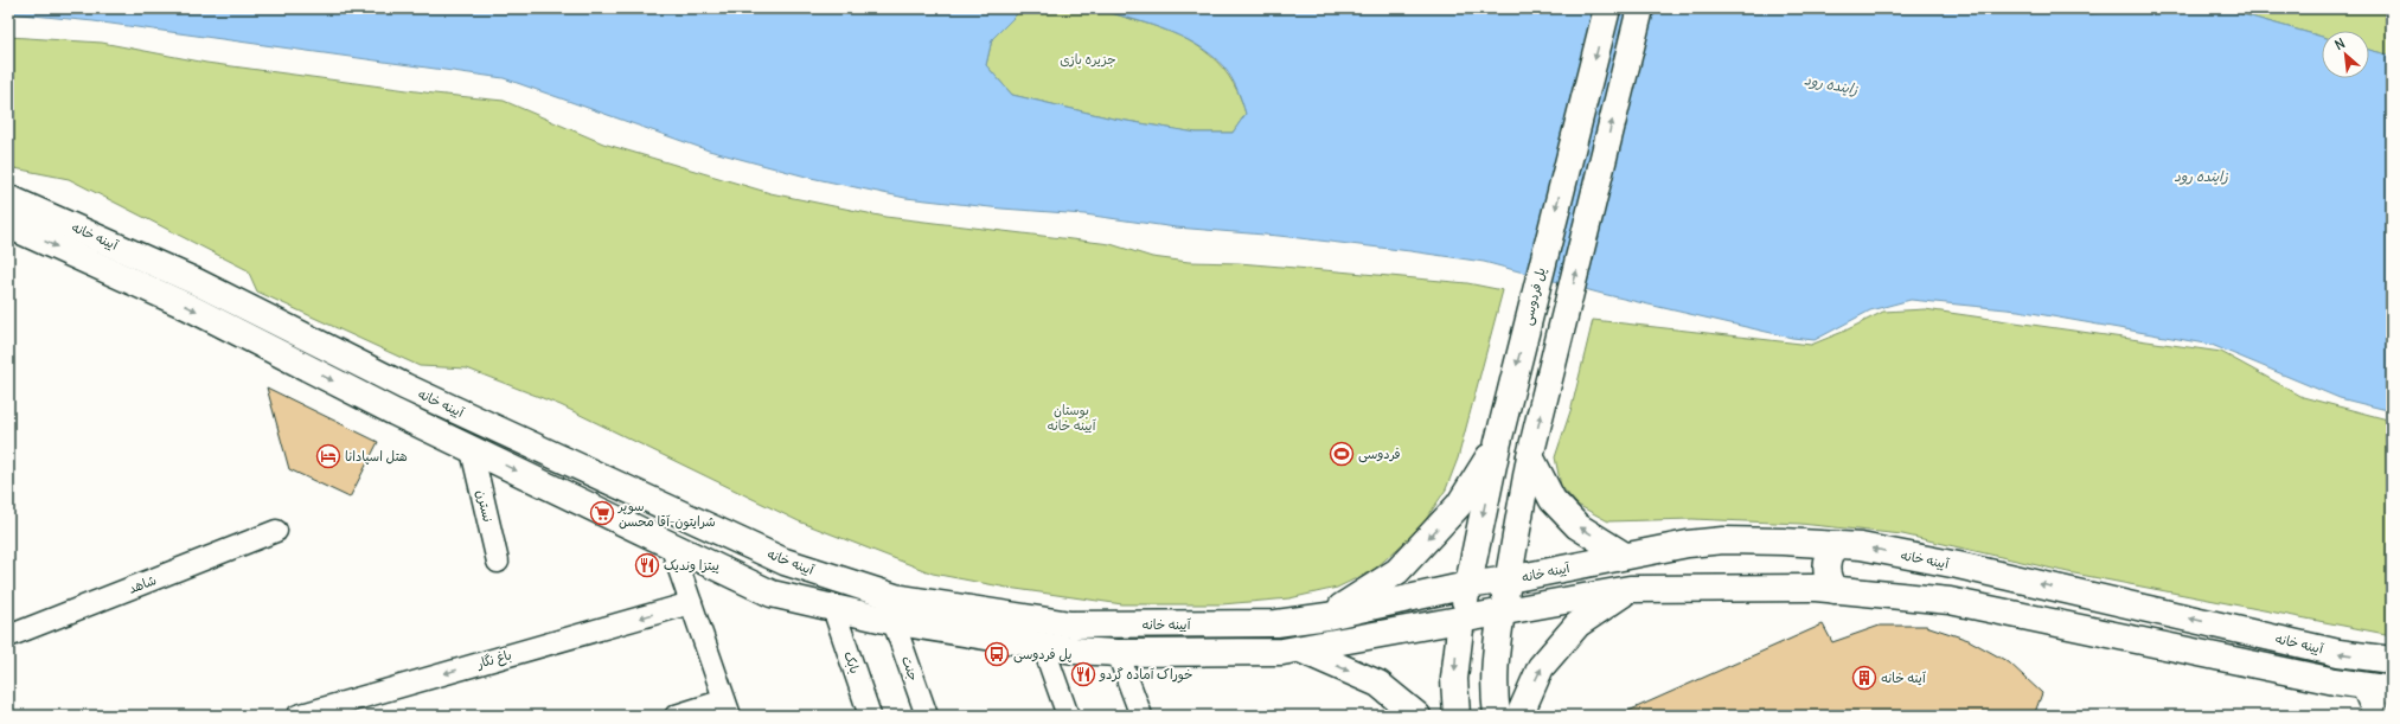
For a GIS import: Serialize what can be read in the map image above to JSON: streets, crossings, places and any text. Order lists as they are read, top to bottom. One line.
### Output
{"streets":{"main road":["آیینه خانه","پل فردوسی"],"street":["نسترن","شاهد","باغ نگار","بابک","جنت"]},"crossings":[["آیینه خانه","پل فردوسی"],["آیینه خانه","نسترن"],["آیینه خانه","بابک"],["آیینه خانه","جنت"]],"one_way":["باغ نگار"],"water":["زاینده رود"],"parks":["جزیره بازی","بوستان آیینه خانه"],"places":{"sports":["فردوسی"],"hotel":["هتل اسپادانا"],"supermarket":["سوپر شرایتون-آقا محسن"],"restaurant":["پیتزا وندیک","خوراک آماده گردو"],"bus stop":["پل فردوسی"],"building":["آینه خانه"]},"north":"top left"}
